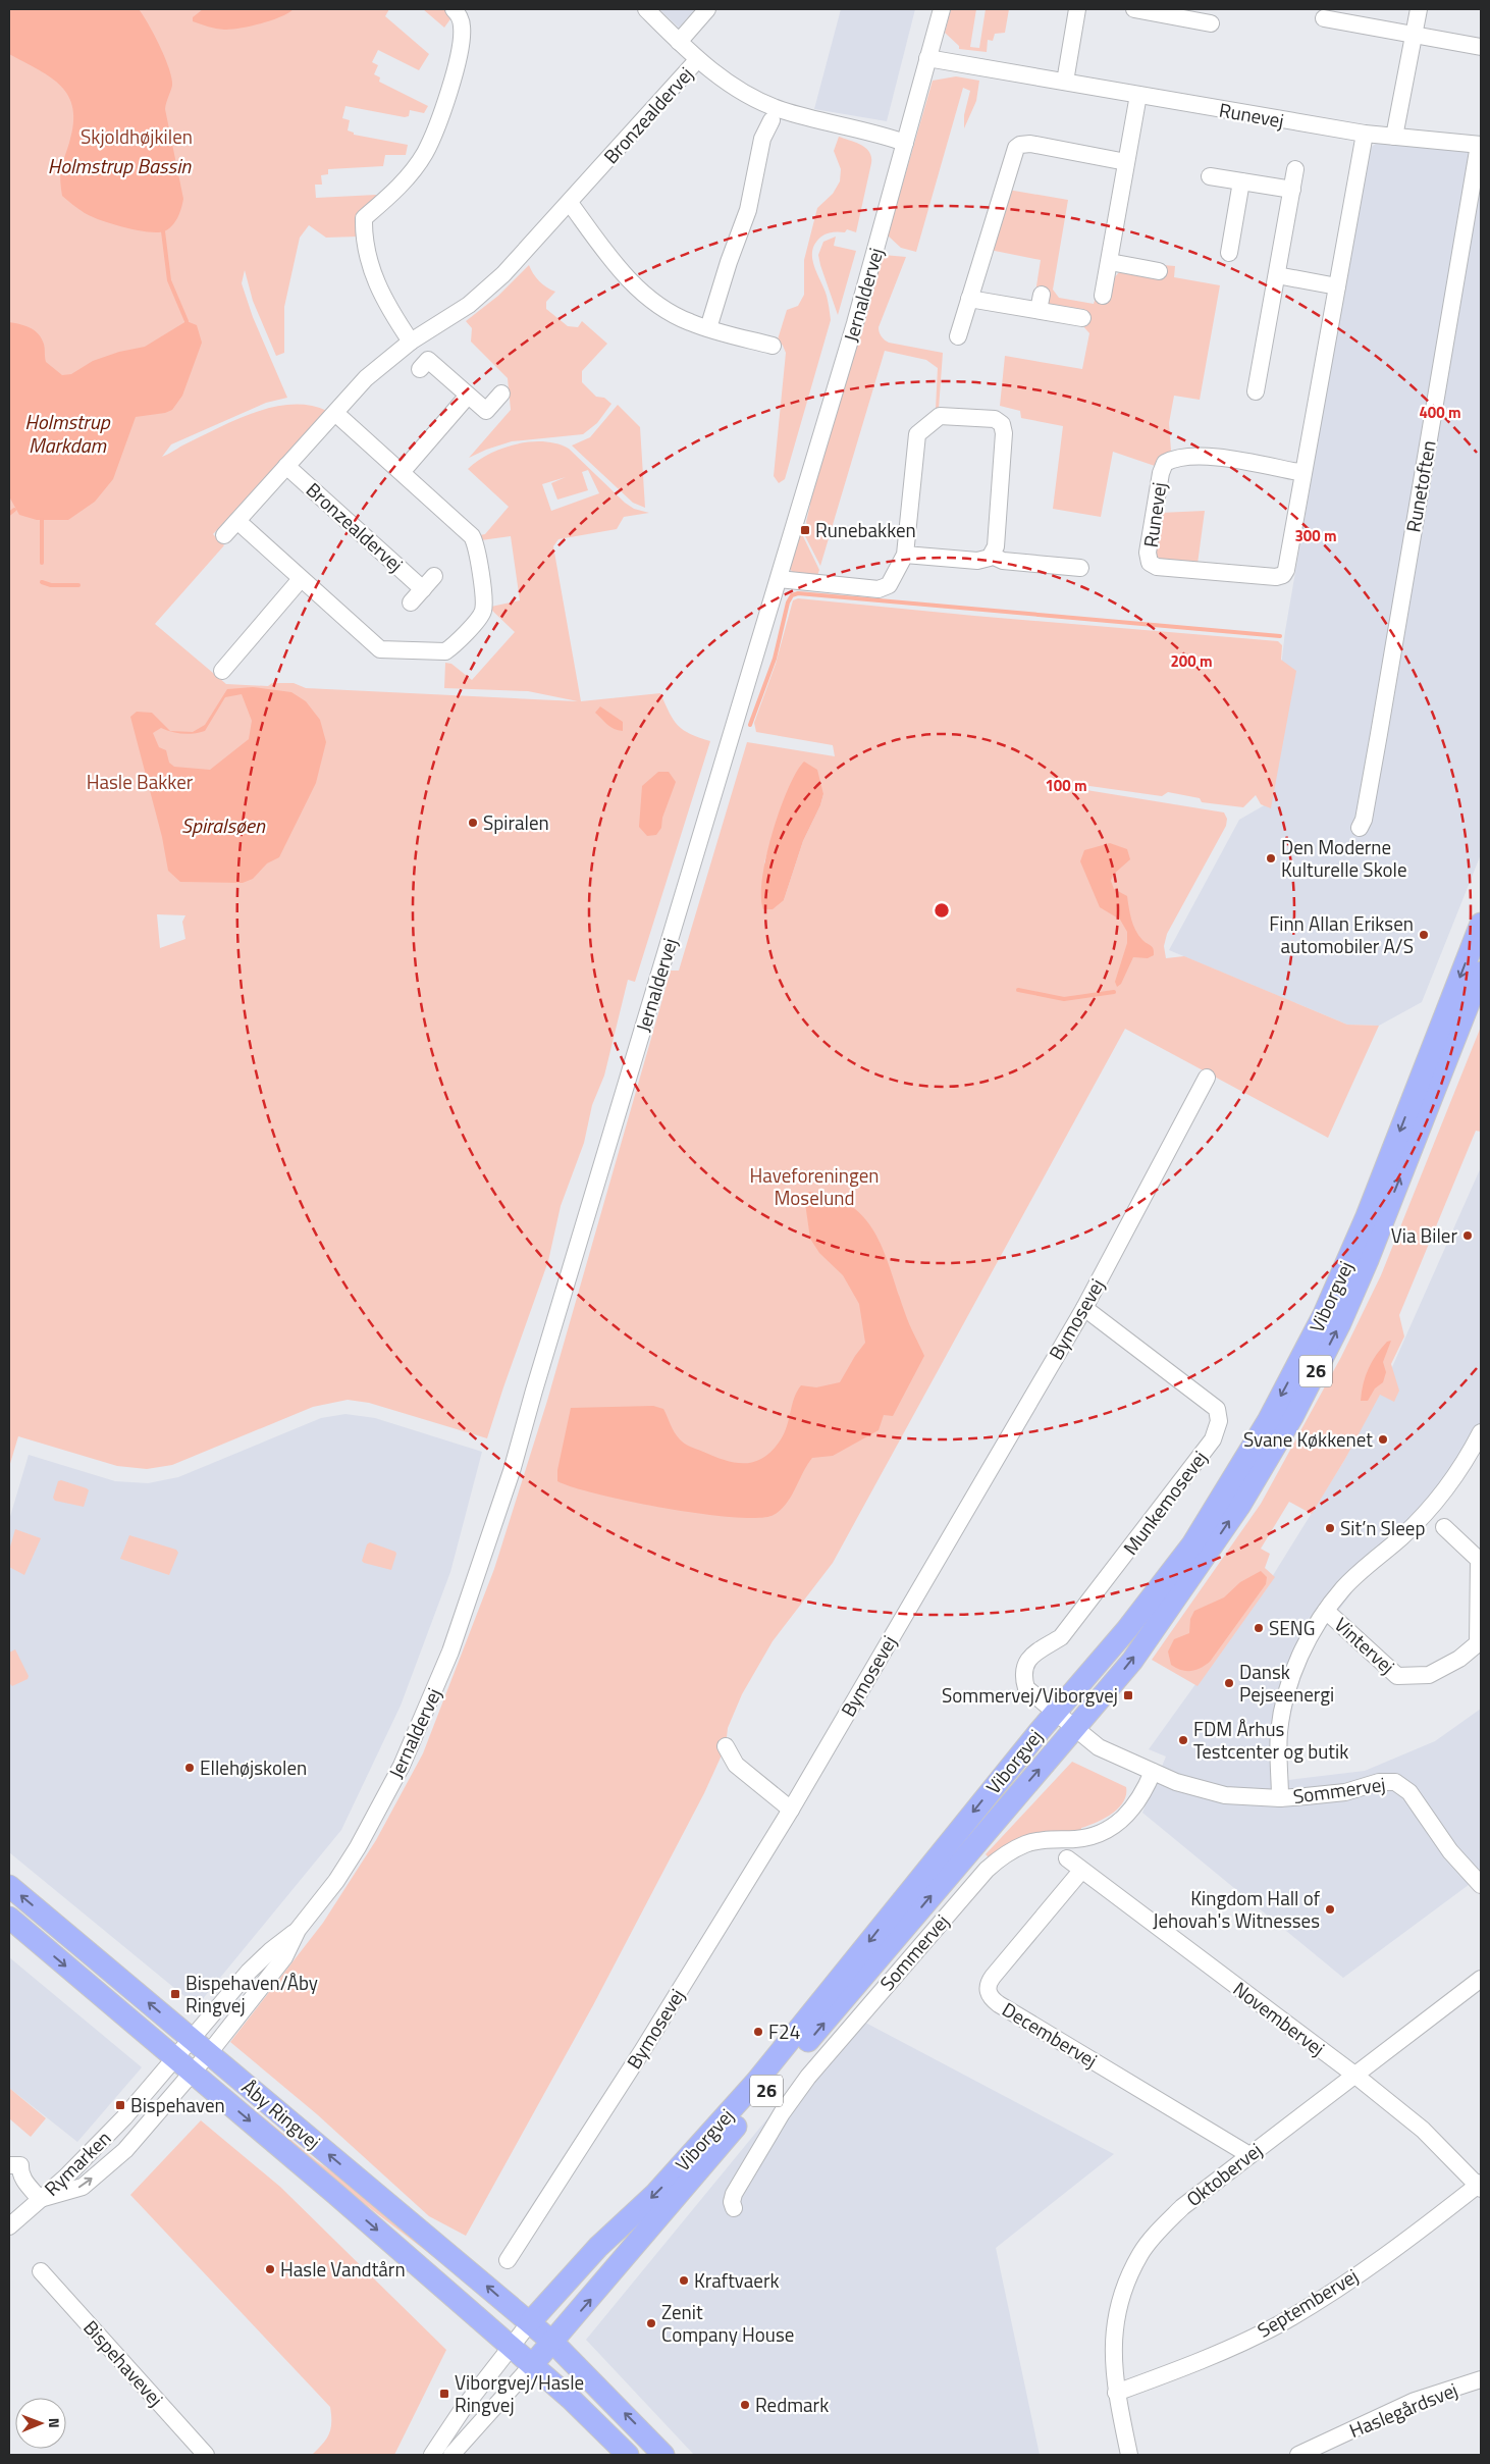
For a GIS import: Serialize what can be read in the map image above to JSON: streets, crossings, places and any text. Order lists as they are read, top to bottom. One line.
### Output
{"streets":{"main road":["Viborgvej","26","Åby Ringvej"],"street":["Bronzealdervej","Runevej","Jernaldervej","Runetoften","Bymosevej","Munkemosevej","Vintervej","Sommervej","Novembervej","Decembervej","Rymarken","Oktobervej","Septembervej","Bispehavevej","Haslegårdsvej"]},"crossings":[["Bronzealdervej","Jernaldervej"],["Runevej","Jernaldervej"],["Runevej","Runetoften"],["Jernaldervej","Åby Ringvej"],["Jernaldervej","Rymarken"],["Viborgvej","Munkemosevej"],["Viborgvej","Sommervej"],["Viborgvej","Åby Ringvej"],["Bymosevej","Munkemosevej"],["Munkemosevej","Sommervej"],["Vintervej","Sommervej"],["Novembervej","Decembervej"],["Novembervej","Oktobervej"],["Novembervej","Septembervej"],["Decembervej","Oktobervej"],["Åby Ringvej","Rymarken"],["Oktobervej","Septembervej"]],"water":["Holmstrup Bassin","Holmstrup Markdam","Spiralsøen"],"parks":["Skjoldhøjkilen","Hasle Bakker","Haveforeningen Moselund"],"places":{"transit":["Runebakken","Sommervej/Viborgvej","Bispehaven/Åby Ringvej","Bispehaven","Viborgvej/Hasle Ringvej"],"other":["Spiralen","Den Moderne Kulturelle Skole","Finn Allan Eriksen automobiler A/S","Via Biler","Svane Køkkenet","Sit’n Sleep","SENG","Dansk Pejseenergi","FDM Århus Testcenter og butik","Ellehøjskolen","Kingdom Hall of Jehovah's Witnesses","F24","Hasle Vandtårn","Kraftvaerk","Zenit Company House","Redmark"]},"north":"right","rings":["400 m","300 m","200 m","100 m"]}
